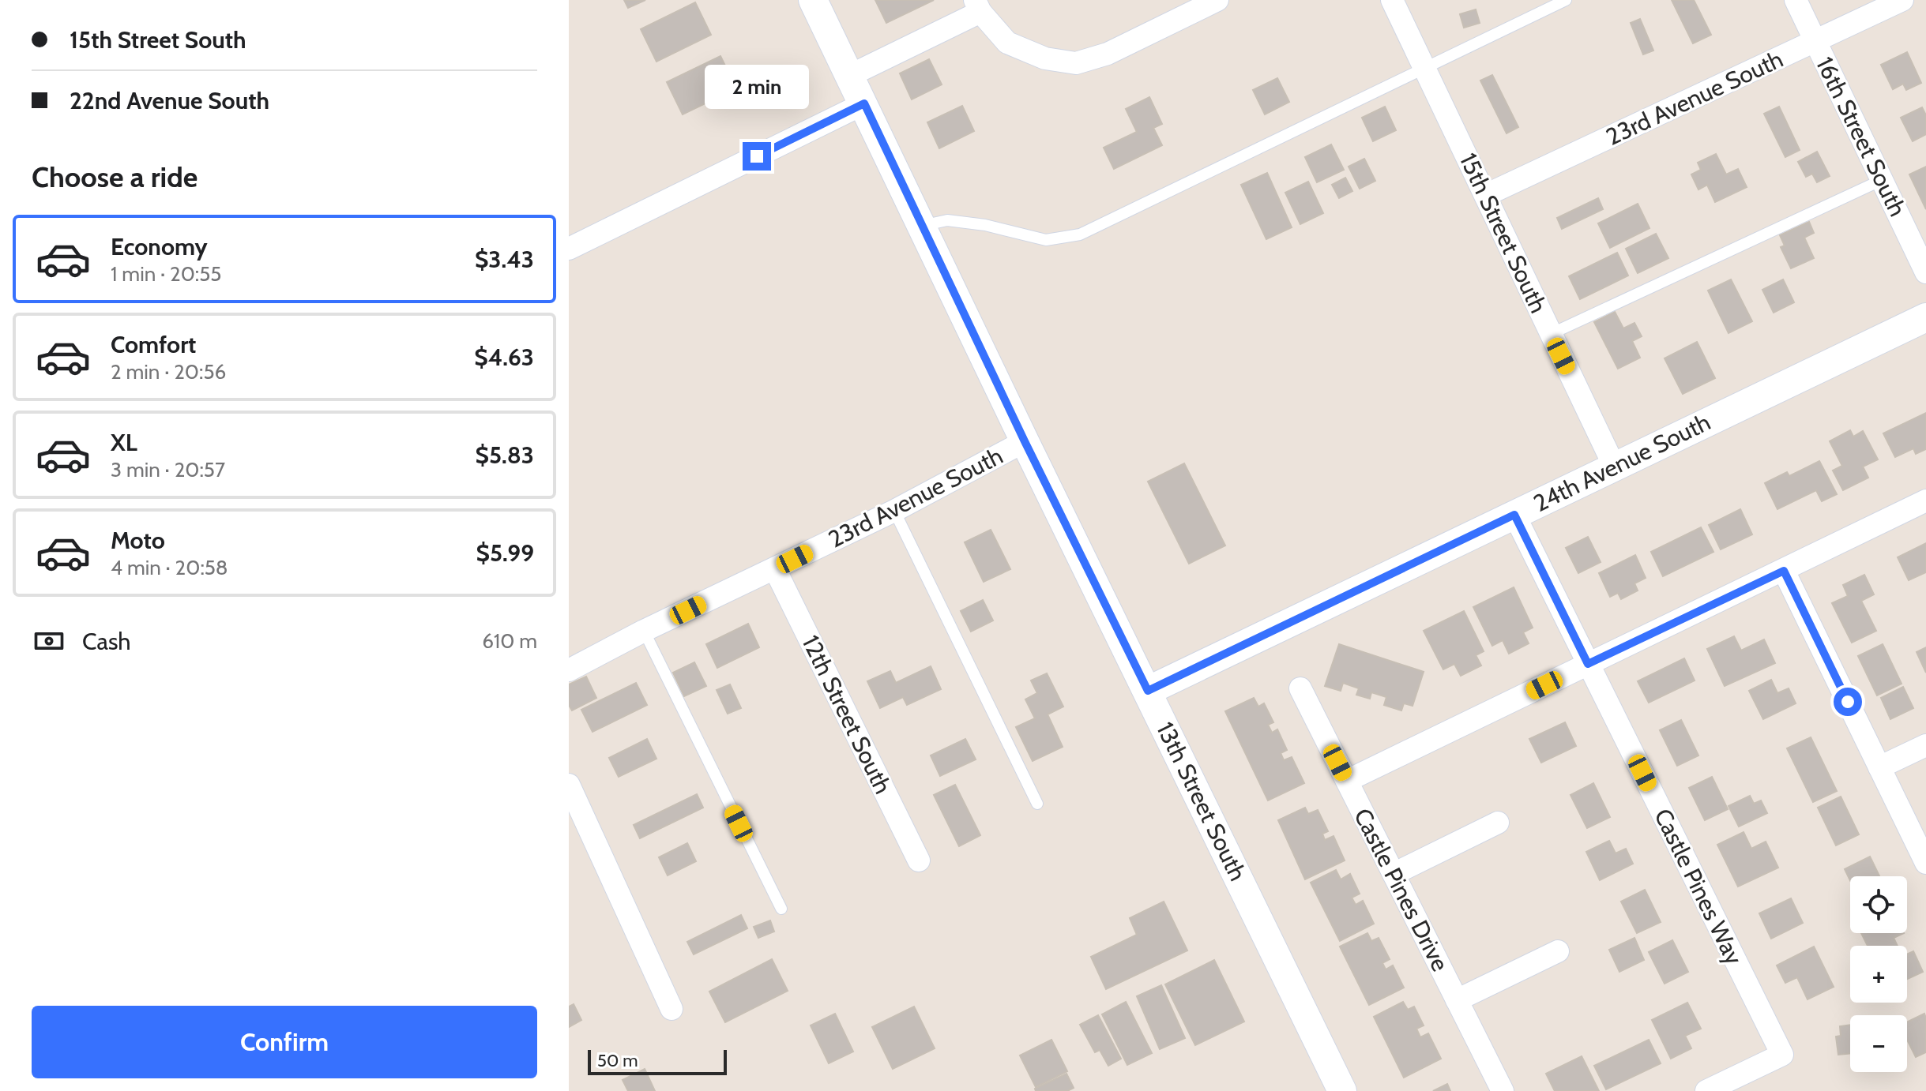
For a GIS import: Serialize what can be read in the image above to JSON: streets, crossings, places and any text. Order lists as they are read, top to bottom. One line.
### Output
{"streets":{"street":["23rd Avenue South","16th Street South","15th Street South","24th Avenue South","12th Street South","13th Street South","Castle Pines Way","Castle Pines Drive"]},"crossings":[["23rd Avenue South","16th Street South"],["23rd Avenue South","15th Street South"],["23rd Avenue South","12th Street South"],["23rd Avenue South","13th Street South"],["15th Street South","24th Avenue South"],["24th Avenue South","13th Street South"],["24th Avenue South","Castle Pines Way"]],"scale_bar":"50 m","page":{"banner":["15th Street South","22nd Avenue South"],"bubble":"2 min","heading":"Choose a ride","list":[{"name":"Economy","note":"1 min · 20:55","value":"$3.43"},{"name":"Comfort","note":"2 min · 20:56","value":"$4.63"},{"name":"XL","note":"3 min · 20:57","value":"$5.83"},{"name":"Moto","note":"4 min · 20:58","value":"$5.99"}],"pay":["Cash","610 m"],"map_buttons":["+","−"],"buttons":"Confirm","scale":"50 m"}}
